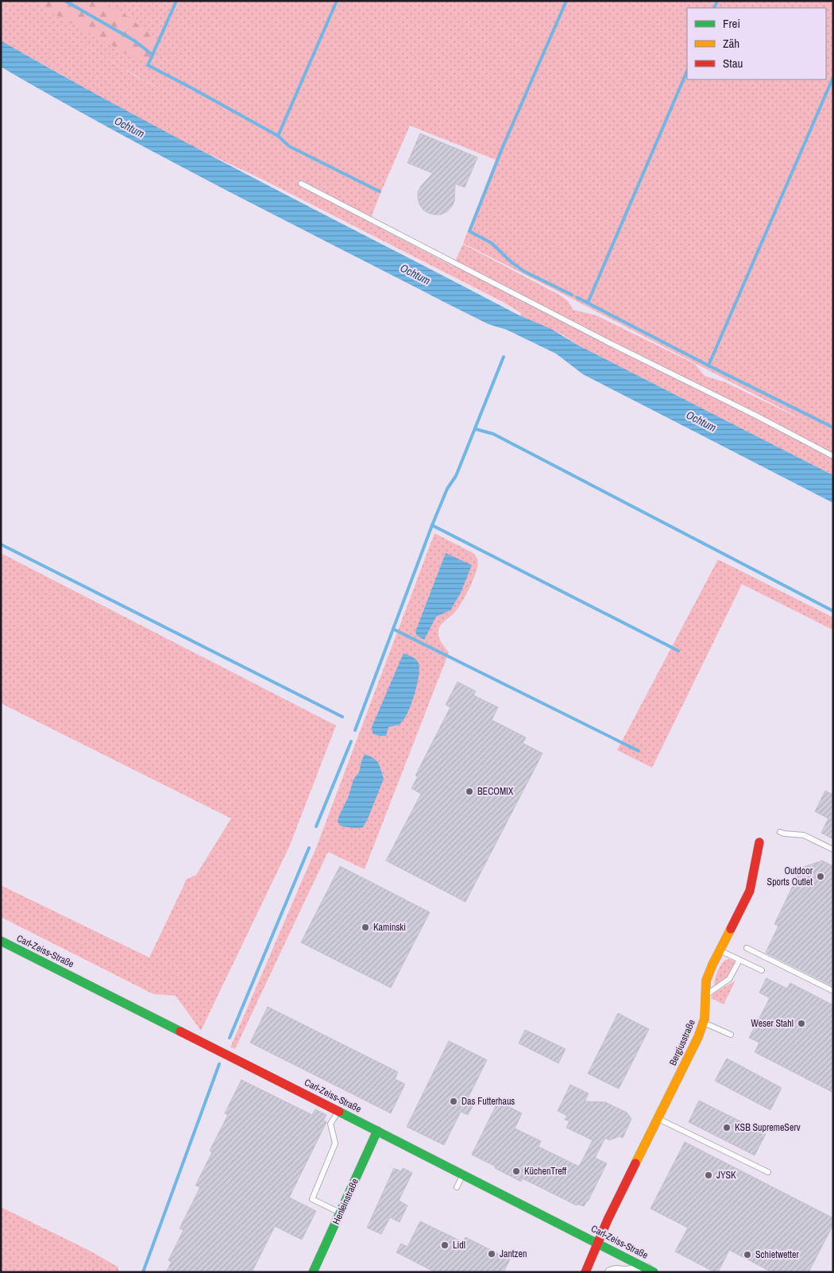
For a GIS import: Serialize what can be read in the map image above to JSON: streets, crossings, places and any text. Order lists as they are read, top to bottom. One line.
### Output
{"streets":{"main road":["Carl-Zeiss-Straße","Bergiusstraße","Henleinstraße"]},"crossings":[["Carl-Zeiss-Straße","Bergiusstraße"],["Carl-Zeiss-Straße","Henleinstraße"]],"water":["Ochtum"],"places":["BECOMIX","Outdoor Sports Outlet","Kaminski","Weser Stahl","Das Futterhaus","KSB SupremeServ","KüchenTreff","JYSK","Lidl","Jantzen","Schietwetter"],"legend":["Frei","Zäh","Stau"]}
